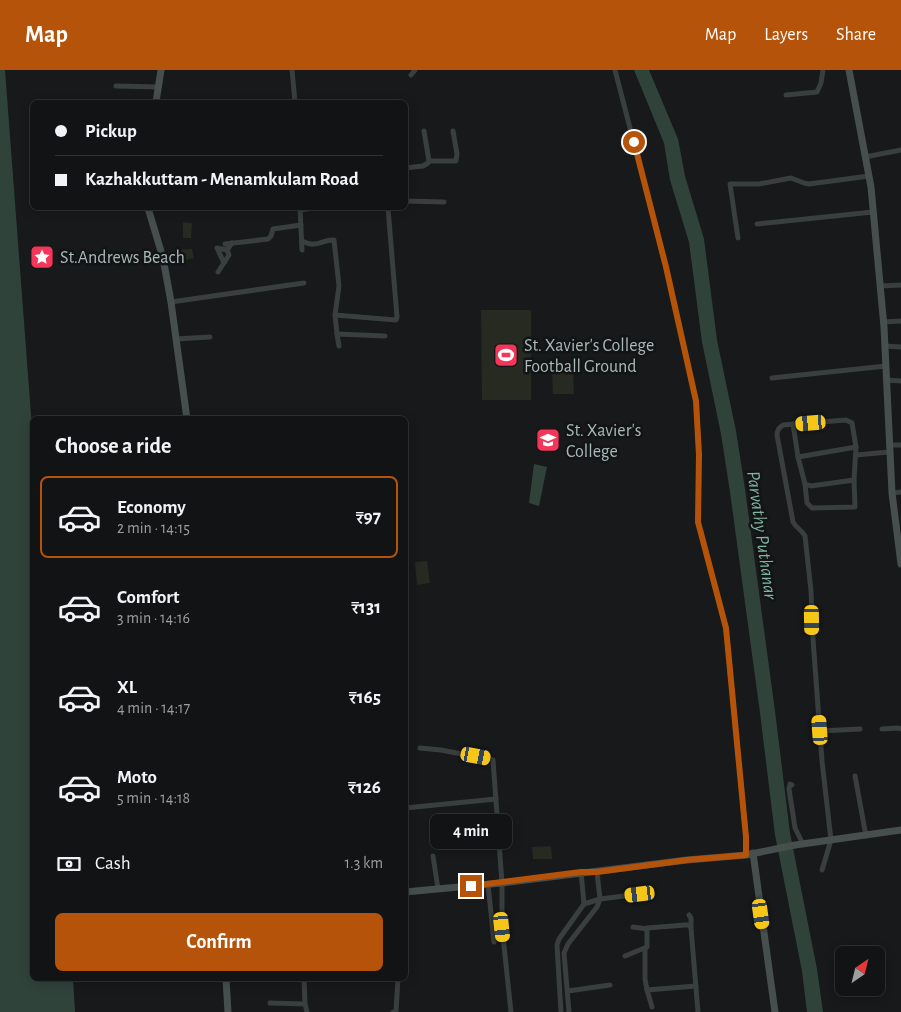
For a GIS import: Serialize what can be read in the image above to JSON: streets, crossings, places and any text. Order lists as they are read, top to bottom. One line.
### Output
{"water":["Parvathy Puthanar"],"places":{"place":["St.Andrews Beach"],"sports":["St. Xavier's College Football Ground"],"school or university":["St. Xavier's College"]},"north":"top right","page":{"header":"Map","nav":["Map","Layers","Share"],"banner":["Pickup","Kazhakkuttam - Menamkulam Road"],"heading":"Choose a ride","list":[{"name":"Economy","note":"2 min · 14:15","value":"₹97"},{"name":"Comfort","note":"3 min · 14:16","value":"₹131"},{"name":"XL","note":"4 min · 14:17","value":"₹165"},{"name":"Moto","note":"5 min · 14:18","value":"₹126"}],"bubble":"4 min","pay":["Cash","1.3 km"],"buttons":"Confirm"}}
